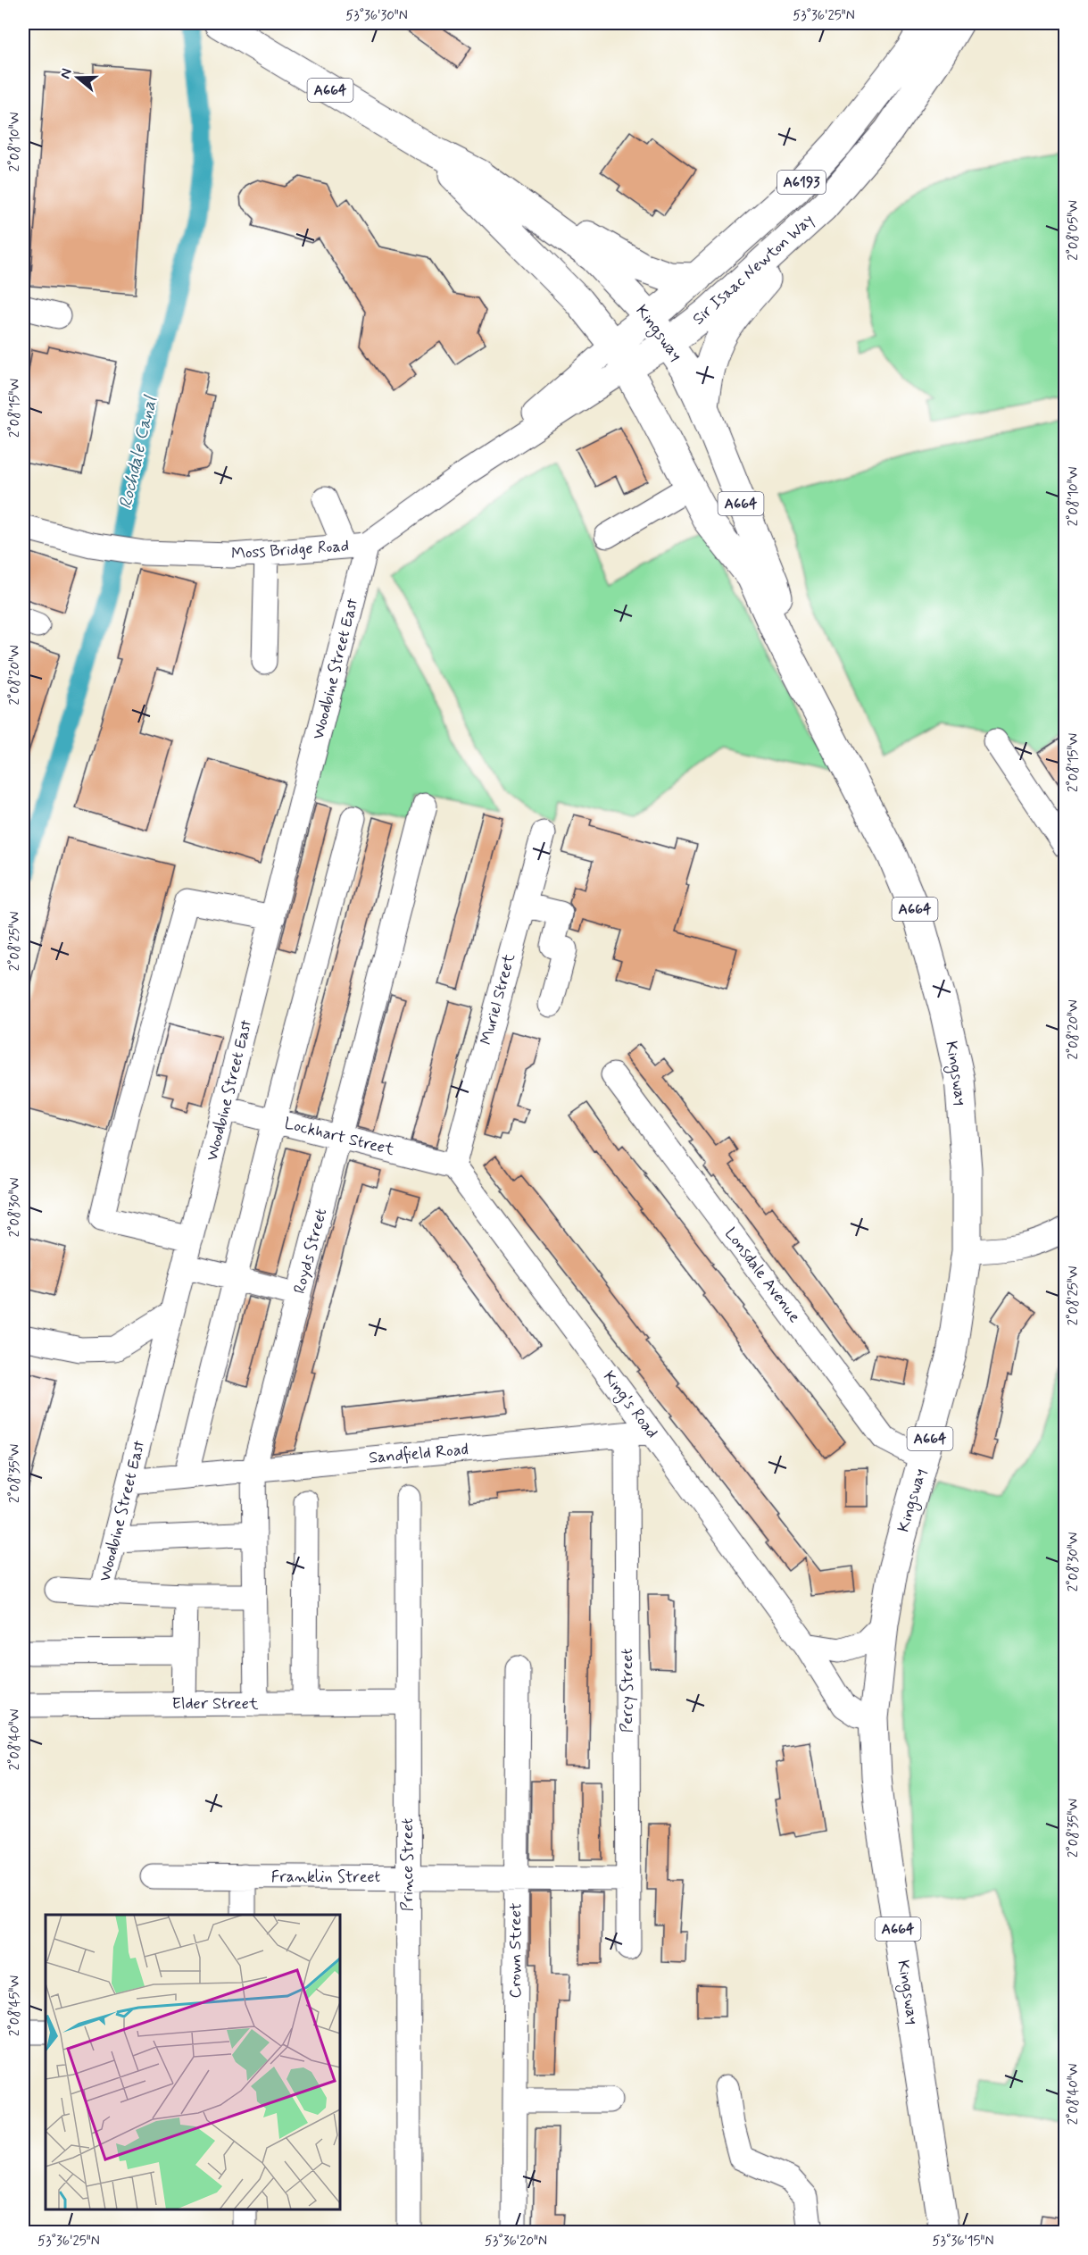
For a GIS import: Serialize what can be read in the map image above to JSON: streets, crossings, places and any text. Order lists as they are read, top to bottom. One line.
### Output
{"streets":{"main road":["A664","A6193","Sir Isaac Newton Way","Kingsway"],"street":["Moss Bridge Road","Woodbine Street East","Muriel Street","Lockhart Street","Royds Street","Lonsdale Avenue","King's Road","Sandfield Road","Percy Street","Elder Street","Prince Street","Franklin Street","Crown Street"]},"crossings":[["A664","Sir Isaac Newton Way"],["A664","Kingsway"],["A664","Moss Bridge Road"],["A6193","Sir Isaac Newton Way"],["A6193","Kingsway"],["Sir Isaac Newton Way","Kingsway"],["Sir Isaac Newton Way","Moss Bridge Road"],["Kingsway","Moss Bridge Road"],["Kingsway","Lonsdale Avenue"],["Kingsway","King's Road"],["Moss Bridge Road","Woodbine Street East"],["Woodbine Street East","Lockhart Street"],["Woodbine Street East","Sandfield Road"],["Muriel Street","Lockhart Street"],["Muriel Street","King's Road"],["Lockhart Street","Royds Street"],["Lockhart Street","King's Road"],["Royds Street","Sandfield Road"],["Royds Street","Elder Street"],["King's Road","Sandfield Road"],["Sandfield Road","Percy Street"],["Percy Street","Franklin Street"],["Elder Street","Prince Street"],["Prince Street","Franklin Street"],["Franklin Street","Crown Street"]],"water":["Rochdale Canal"],"north":"left","coordinates":["53°36'30\"N","53°36'25\"N","2°08'10\"W","2°08'05\"W","2°08'15\"W","2°08'20\"W","2°08'25\"W","2°08'30\"W","2°08'35\"W","2°08'40\"W","2°08'45\"W","53°36'20\"N","53°36'15\"N"]}
